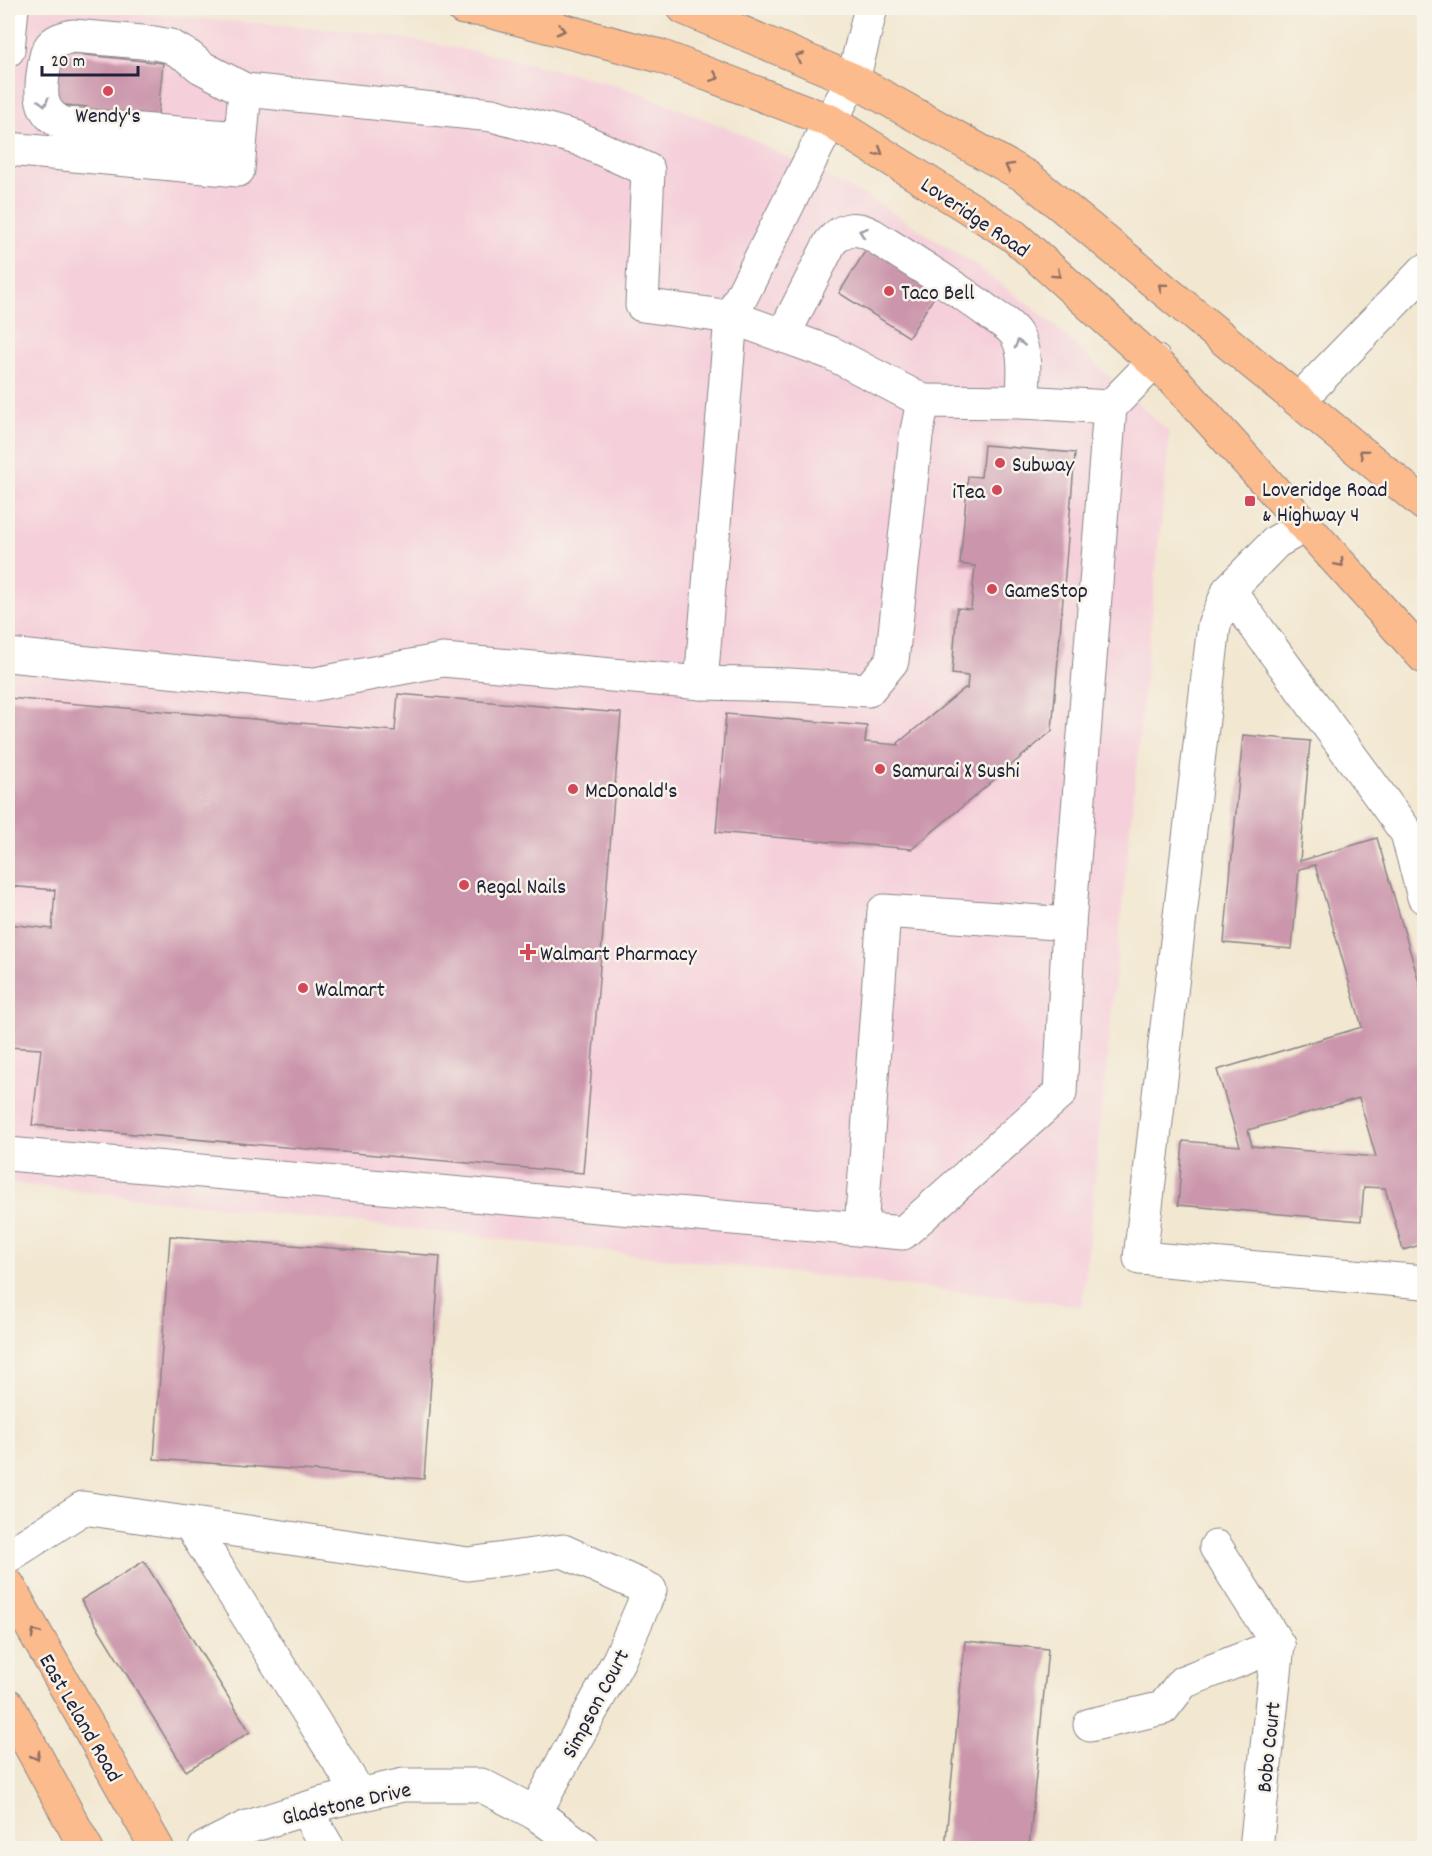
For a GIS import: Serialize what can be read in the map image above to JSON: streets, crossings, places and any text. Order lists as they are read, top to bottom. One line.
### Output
{"streets":{"main road":["Loveridge Road","East Leland Road"],"street":["Simpson Court","Bobo Court","Gladstone Drive"]},"crossings":[["Simpson Court","Gladstone Drive"]],"places":{"other":["Wendy's","Taco Bell","Subway","iTea","GameStop","Samurai X Sushi","McDonald's","Regal Nails","Walmart"],"transit":["Loveridge Road & Highway 4"],"health":["Walmart Pharmacy"]},"scale_bar":"20 m"}
